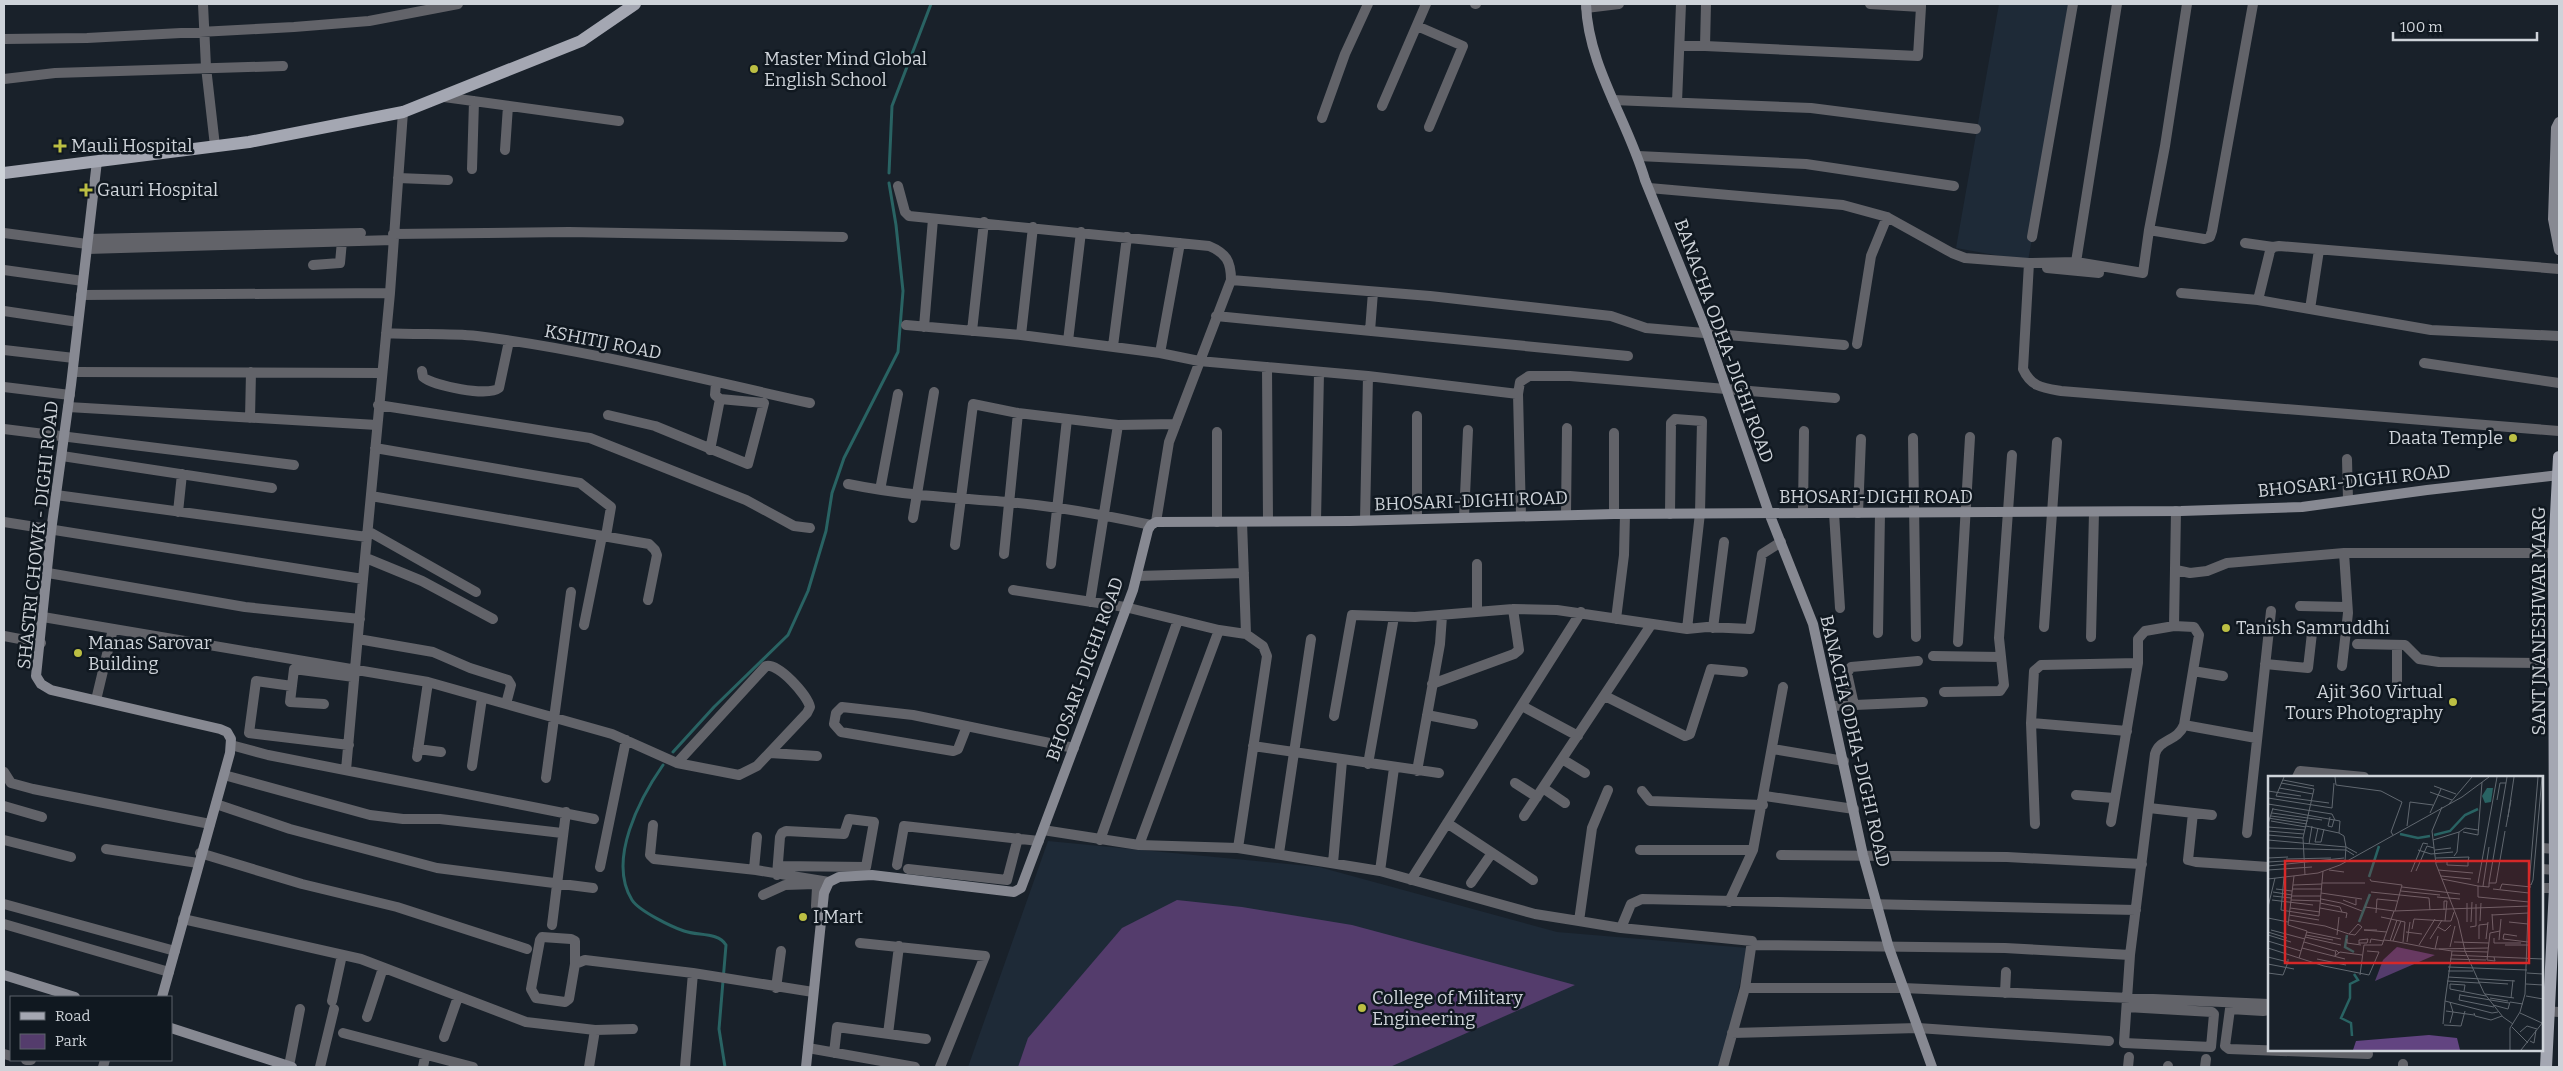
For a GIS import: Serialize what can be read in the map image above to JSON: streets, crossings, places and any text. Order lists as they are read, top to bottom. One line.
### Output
{"streets":{"main road":["SANT JNANESHWAR MARG"],"street":["BANACHA ODHA-DIGHI ROAD","KSHITIJ ROAD","BHOSARI-DIGHI ROAD","SHASTRI CHOWK - DIGHI ROAD"]},"crossings":[["BANACHA ODHA-DIGHI ROAD","BHOSARI-DIGHI ROAD"],["BHOSARI-DIGHI ROAD","SANT JNANESHWAR MARG"]],"places":{"other":["Master Mind Global English School","Daata Temple","Tanish Samruddhi","Manas Sarovar Building","Ajit 360 Virtual Tours Photography","I Mart","College of Military Engineering"],"health":["Mauli Hospital","Gauri Hospital"]},"legend":["Road","Park"],"scale_bar":"100 m"}
